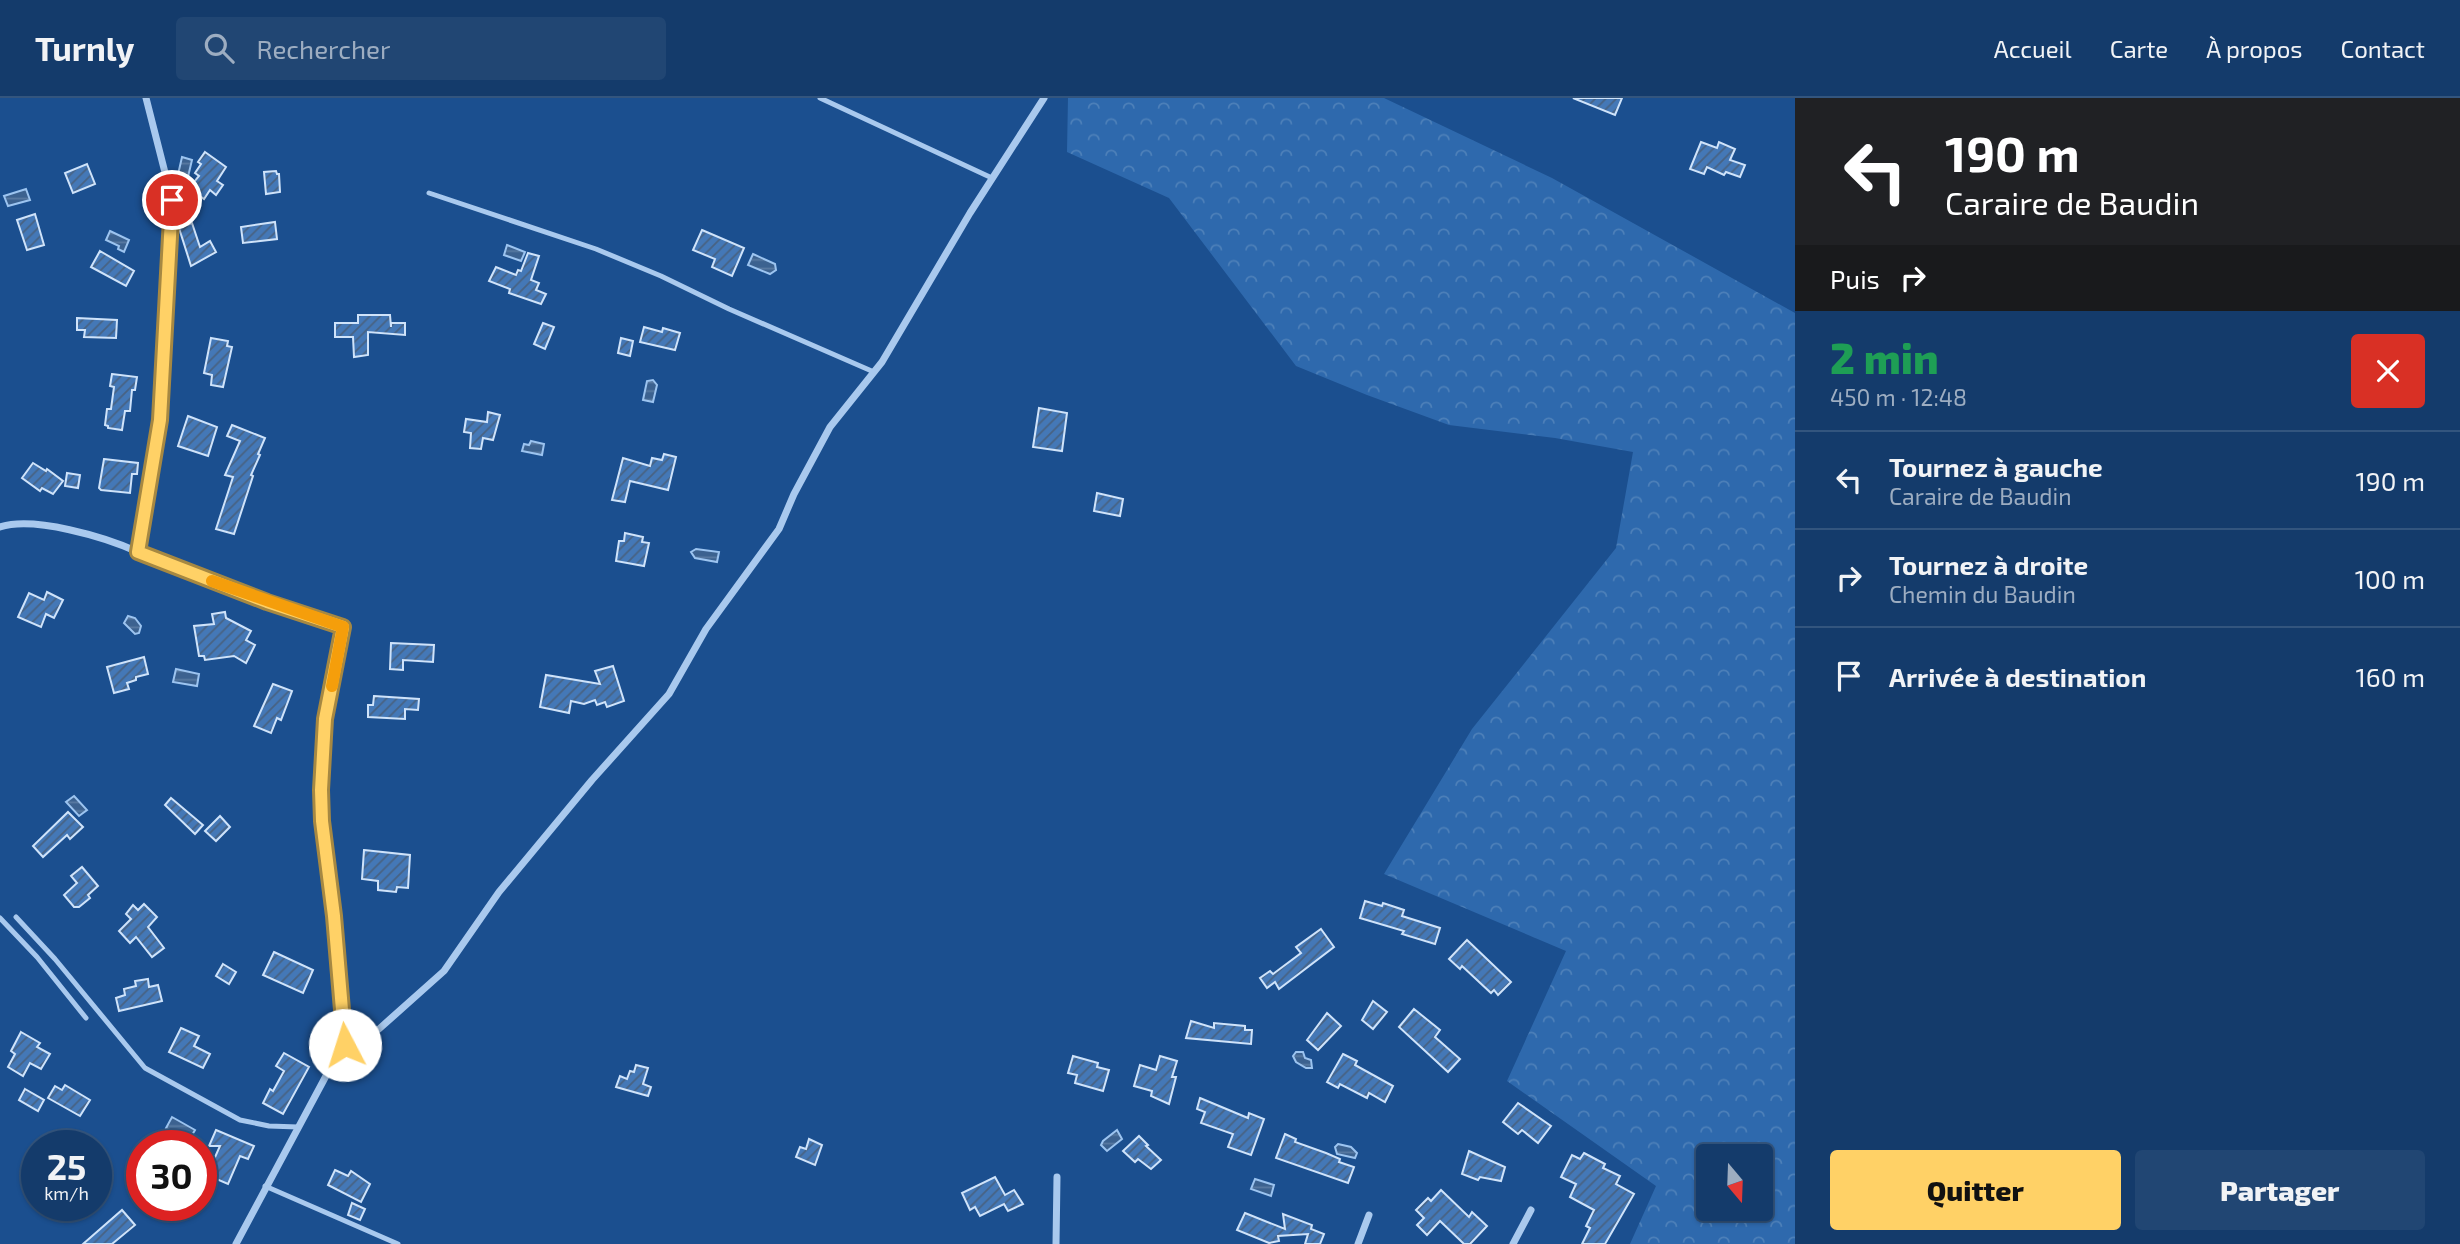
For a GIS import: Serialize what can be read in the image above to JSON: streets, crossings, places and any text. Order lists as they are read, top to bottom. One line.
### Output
{"north":"bottom","page":{"header":"Turnly","search":"Rechercher","nav":["Accueil","Carte","À propos","Contact"],"turn":["190 m","Caraire de Baudin"],"then":"Puis","heading":["2 min","450 m · 12:48"],"list":[{"name":"Tournez à gauche","note":"Caraire de Baudin","value":"190 m"},{"name":"Tournez à droite","note":"Chemin du Baudin","value":"100 m"},{"name":"Arrivée à destination","value":"160 m"}],"speed":"25 km/h","limit":"30","buttons":["Quitter","Partager"]}}
